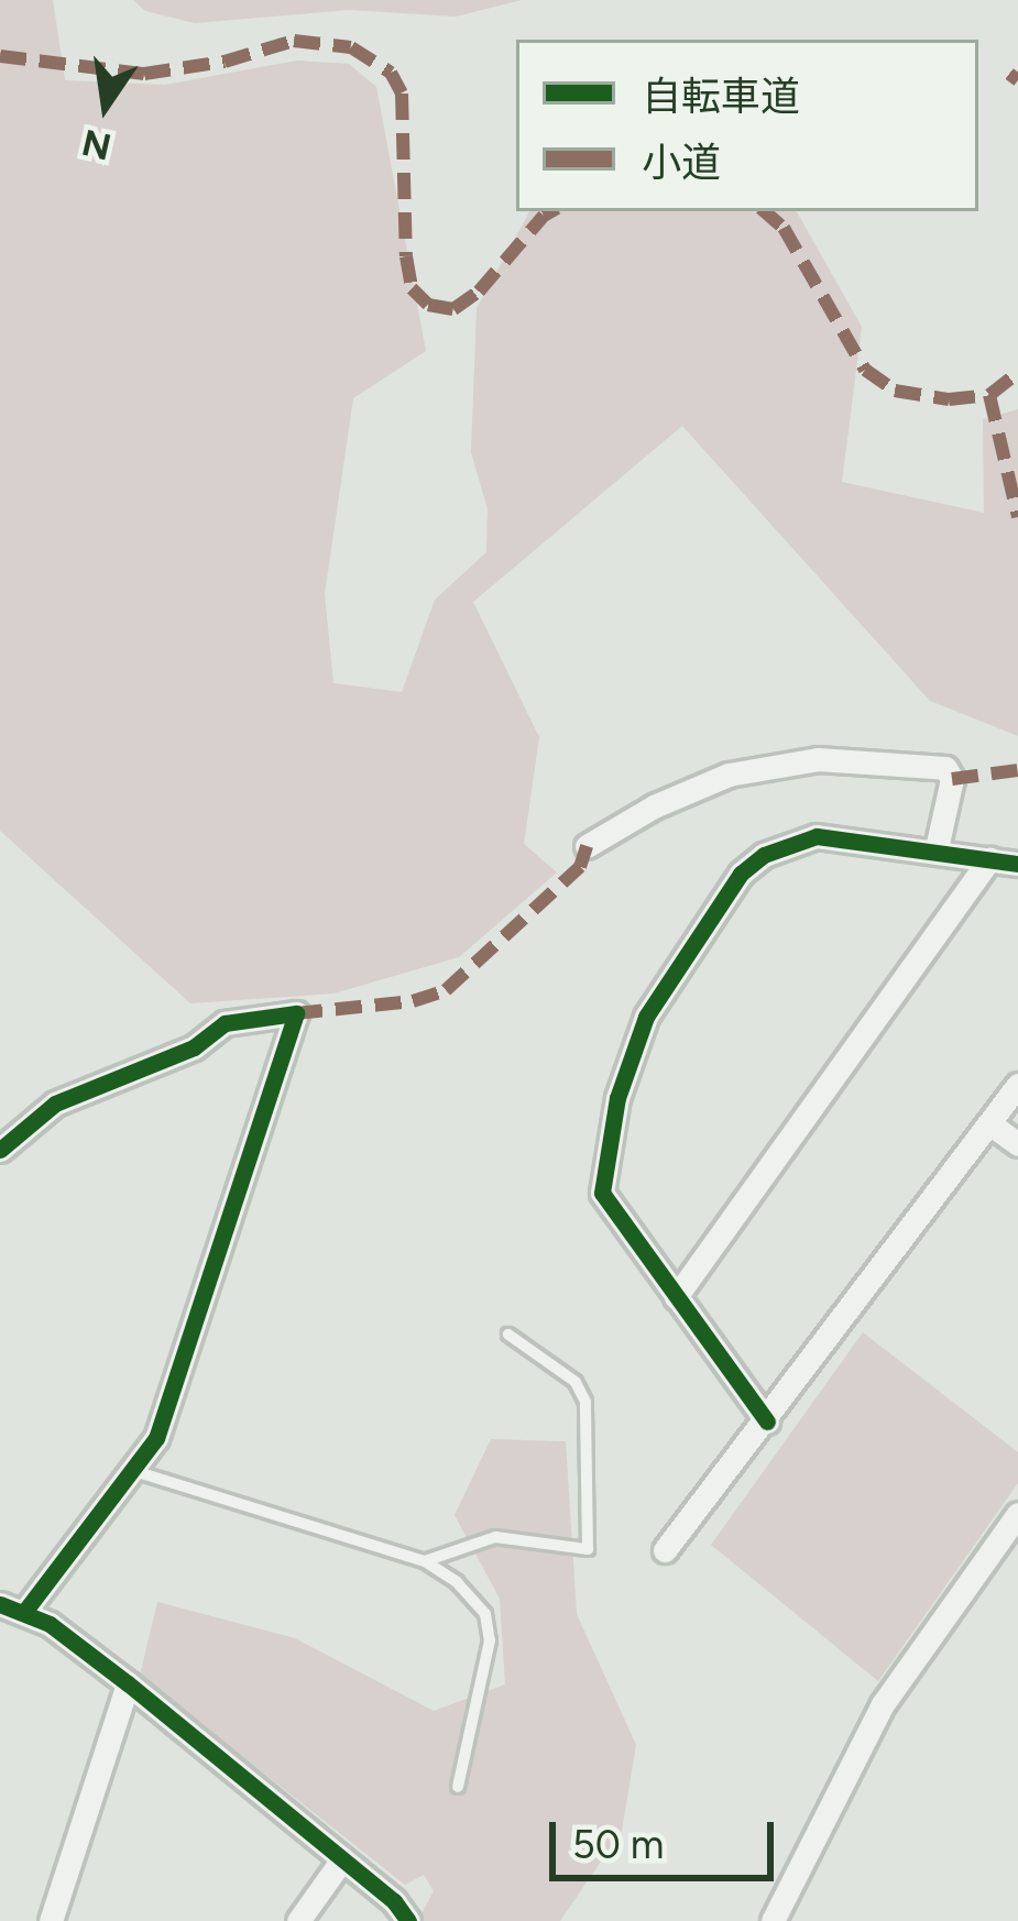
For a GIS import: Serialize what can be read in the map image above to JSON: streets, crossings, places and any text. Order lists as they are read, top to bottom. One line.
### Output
{"legend":["自転車道","小道"],"scale_bar":"50 m","north":"bottom"}
